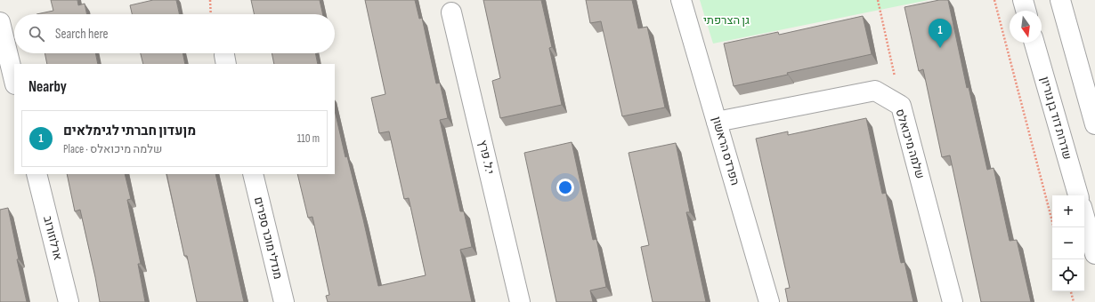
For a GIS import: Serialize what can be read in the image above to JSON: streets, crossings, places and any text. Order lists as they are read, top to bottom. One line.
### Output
{"streets":{"street":["שדרות דוד בן גוריון","שלמה מיכואלס","הפרדס הראשון","י.ל. פרץ","ארלוזורוב","מנדלי מוכר ספרים"]},"crossings":[["שלמה מיכואלס","הפרדס הראשון"]],"parks":["גן הצרפתי"],"north":"bottom","page":{"search":"Search here","pins":"1","heading":"Nearby","list":[{"mark":"1","name":"מןעדון חברתי לגימלאים","note":"Place · שלמה מיכואלס","value":"110 m"}],"map_buttons":["+","−"]}}
